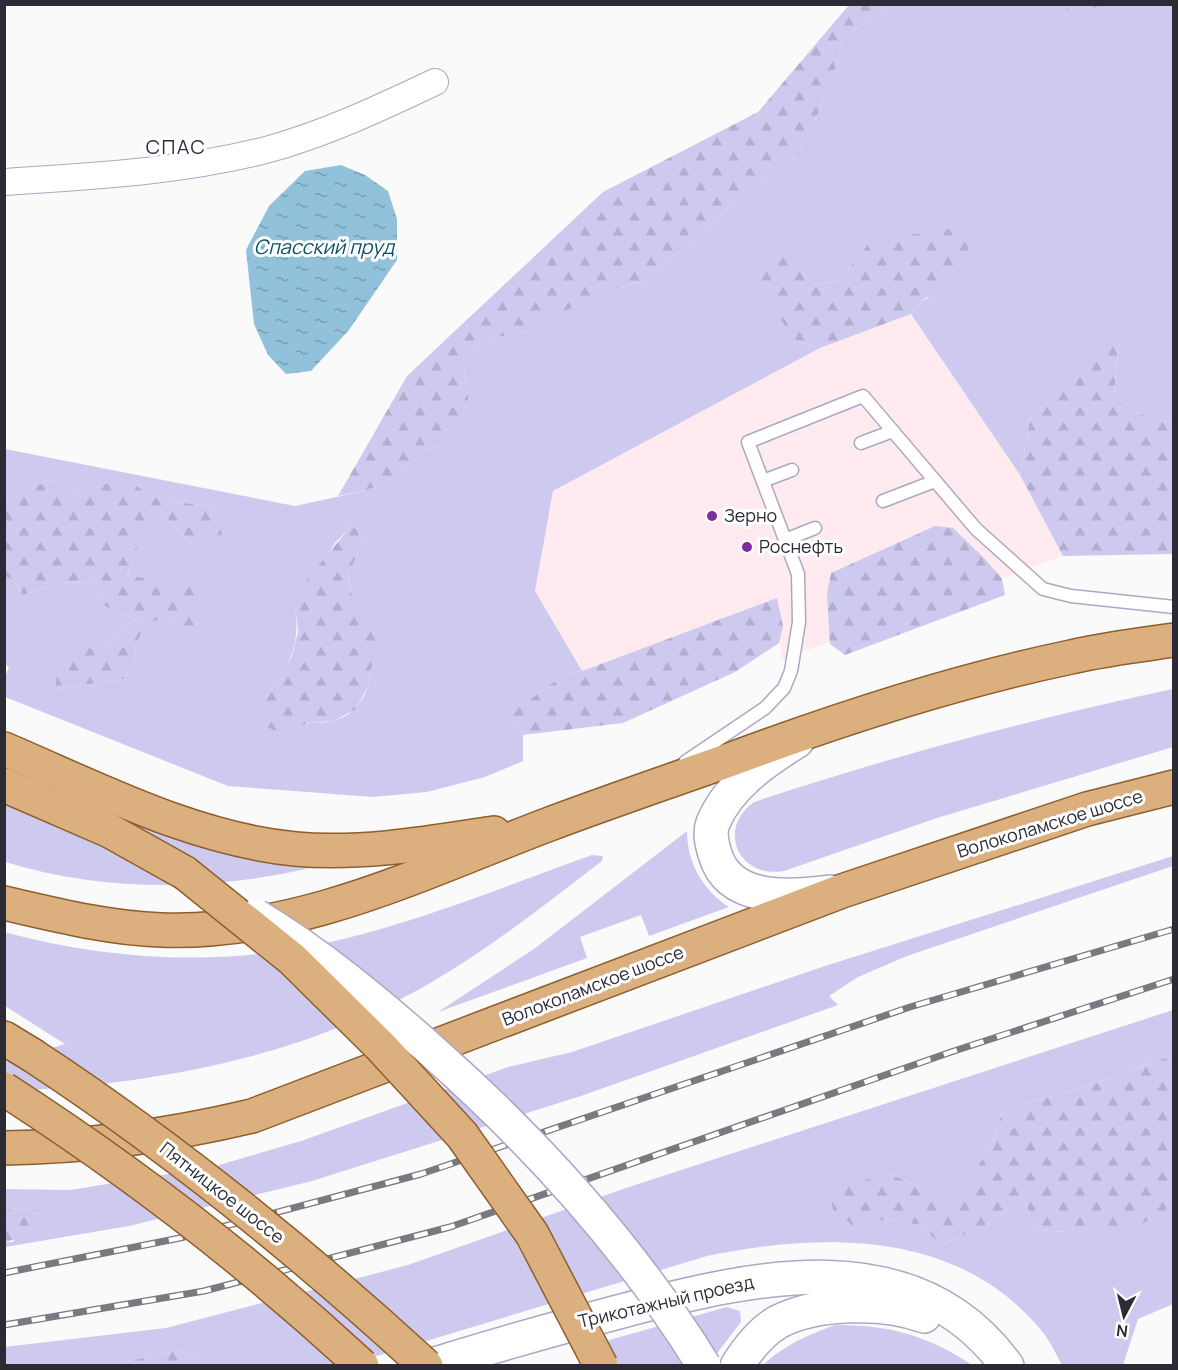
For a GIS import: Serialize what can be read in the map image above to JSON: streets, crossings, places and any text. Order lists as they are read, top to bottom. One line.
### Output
{"streets":{"main road":["Волоколамское шоссе","Пятницкое шоссе","Трикотажный проезд"]},"crossings":[["Пятницкое шоссе","Трикотажный проезд"]],"districts":["СПАС"],"water":["Спасский пруд"],"places":["Зерно","Роснефть"],"north":"bottom"}
